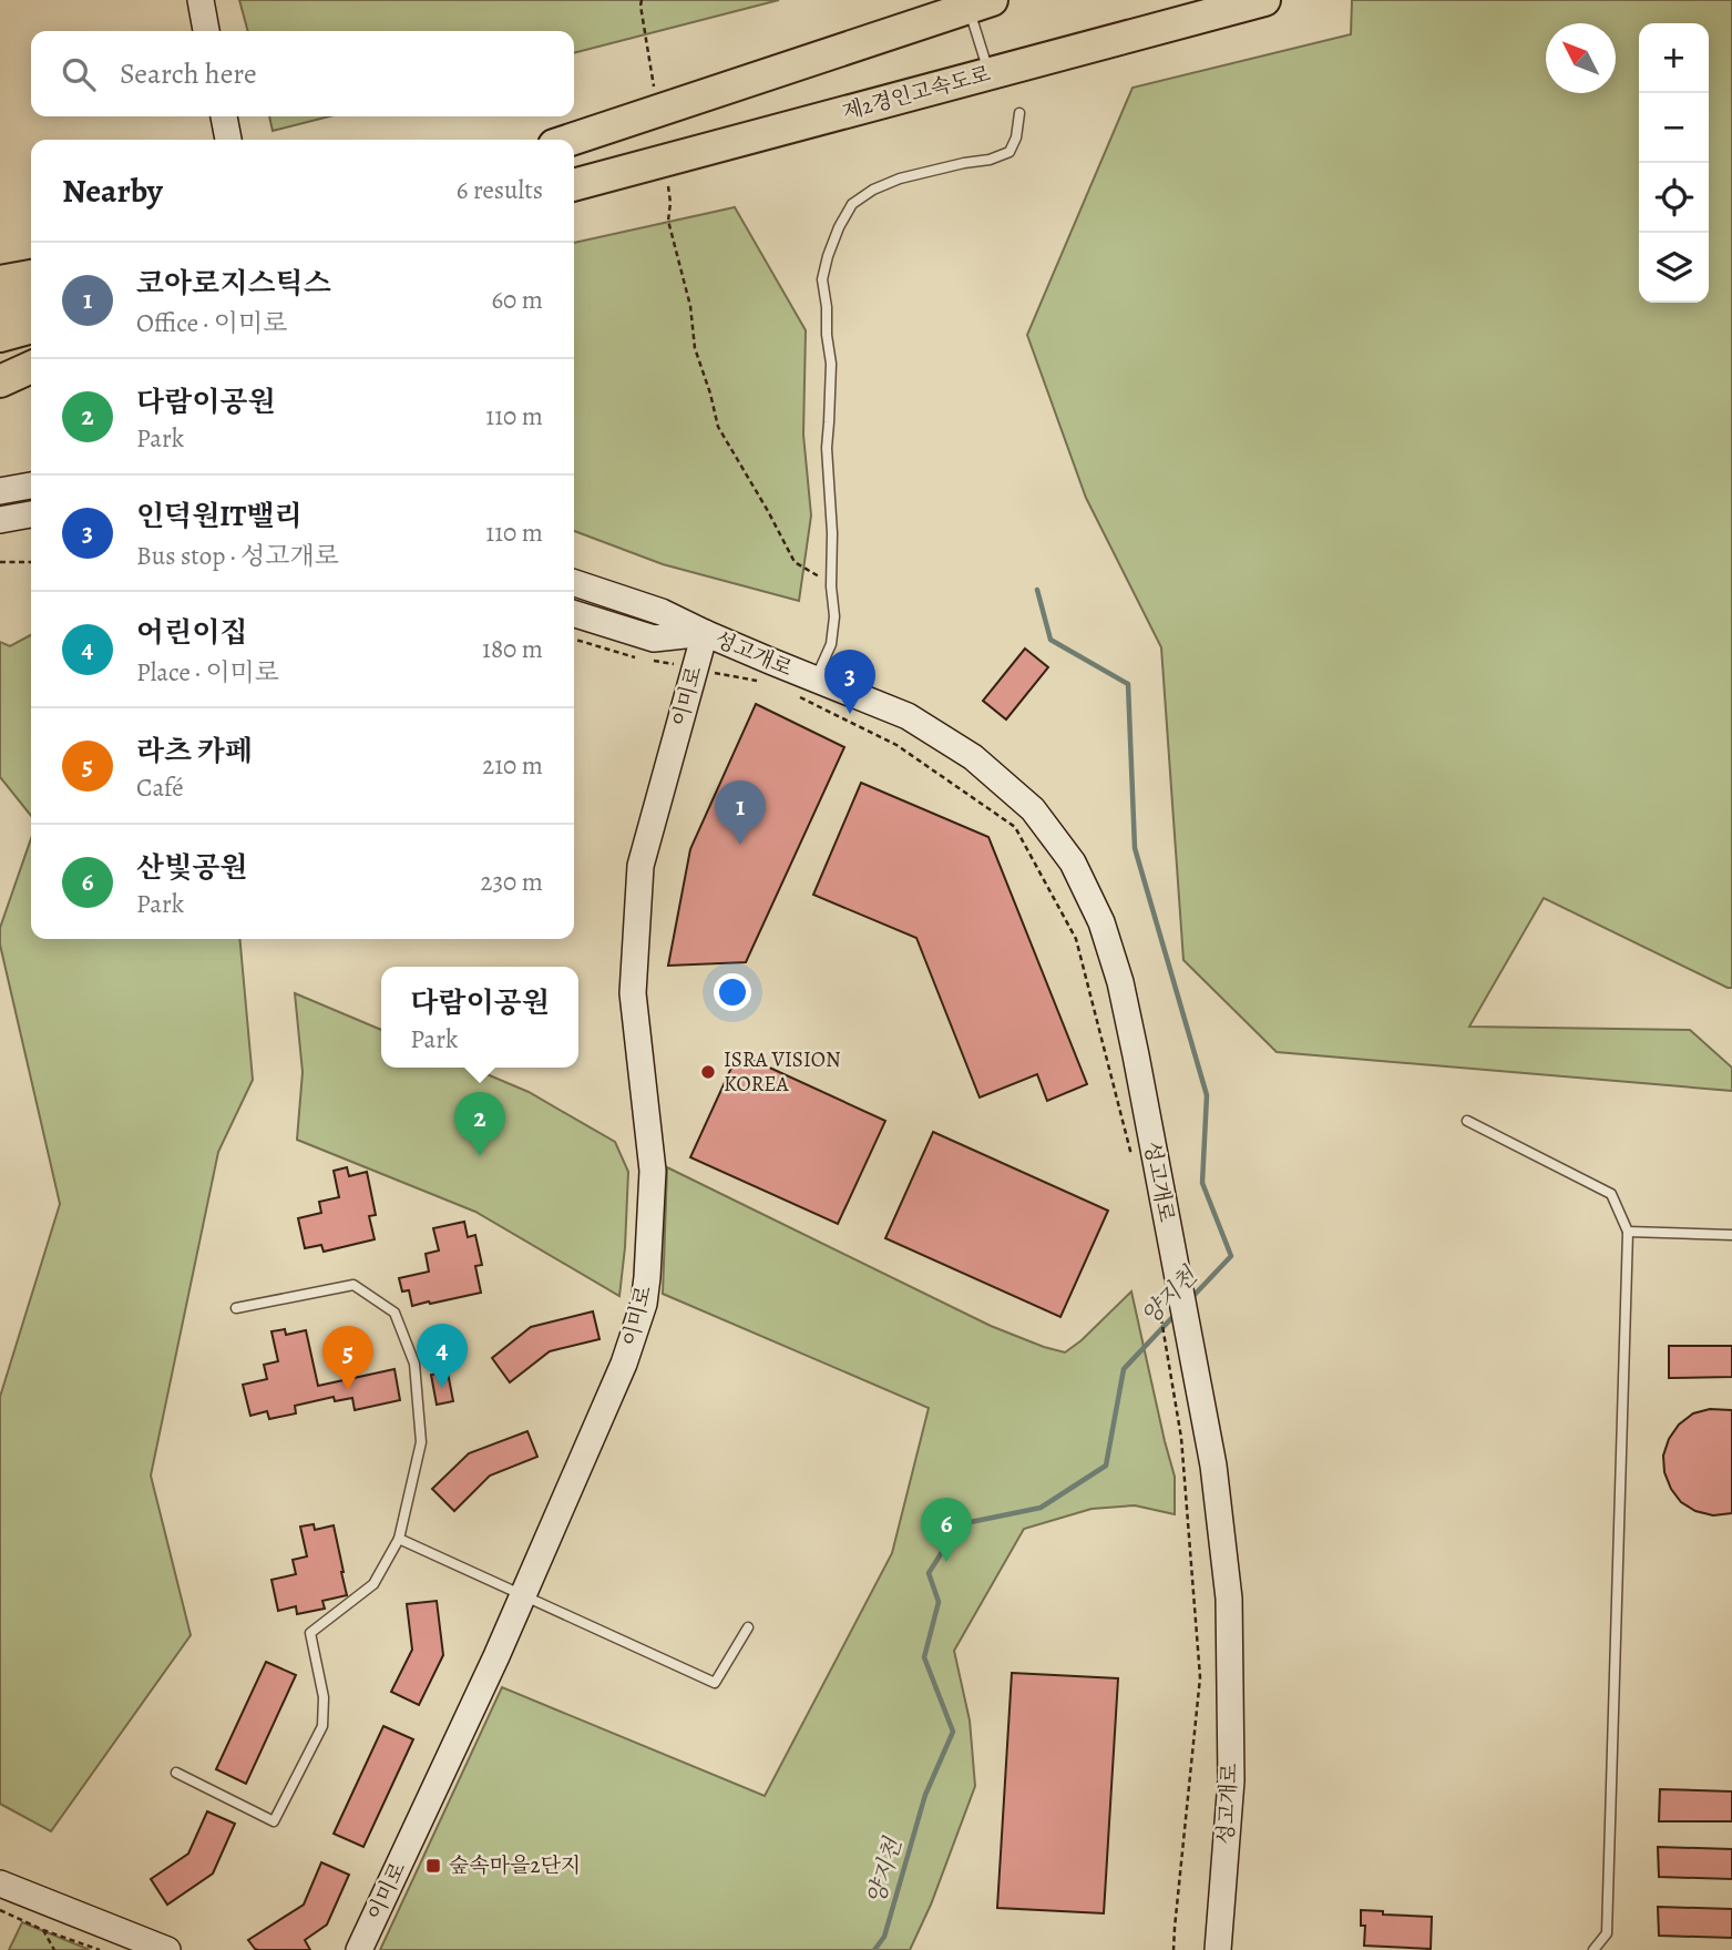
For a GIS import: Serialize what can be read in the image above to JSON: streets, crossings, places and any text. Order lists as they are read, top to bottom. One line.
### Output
{"streets":{"highway":["제2경인고속도로"],"street":["성고개로","이미로"]},"crossings":[["성고개로","이미로"]],"water":["양지천"],"places":{"other":["ISRA VISION KOREA"],"transit":["숲속마을2단지"]},"north":"top left","page":{"map_buttons":["+","−"],"search":"Search here","heading":["Nearby","6 results"],"list":[{"mark":"1","name":"코아로지스틱스","note":"Office · 이미로","value":"60 m"},{"mark":"2","name":"다람이공원","note":"Park","value":"110 m"},{"mark":"3","name":"인덕원IT밸리","note":"Bus stop · 성고개로","value":"110 m"},{"mark":"4","name":"어린이집","note":"Place · 이미로","value":"180 m"},{"mark":"5","name":"라츠 카페","note":"Café","value":"210 m"},{"mark":"6","name":"산빛공원","note":"Park","value":"230 m"}],"pins":["3","1","2","4","5","6"],"popup":["다람이공원","Park"]}}
